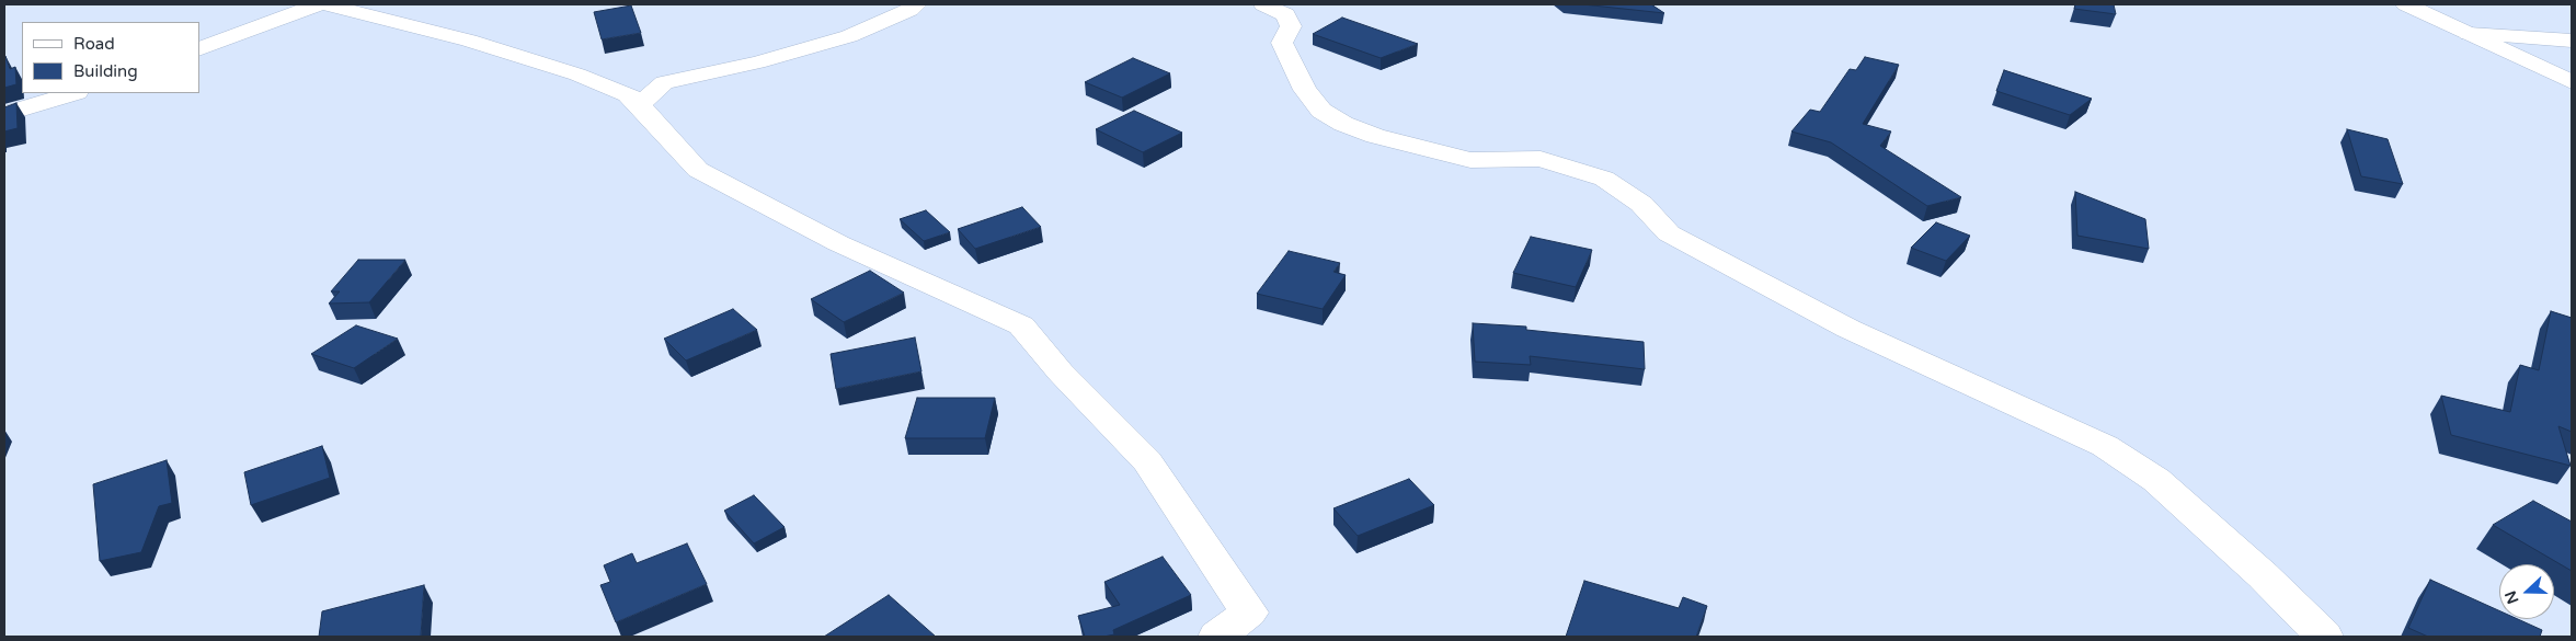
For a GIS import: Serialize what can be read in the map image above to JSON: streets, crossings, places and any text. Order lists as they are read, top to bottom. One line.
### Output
{"legend":["Road","Building"],"north":"left"}
